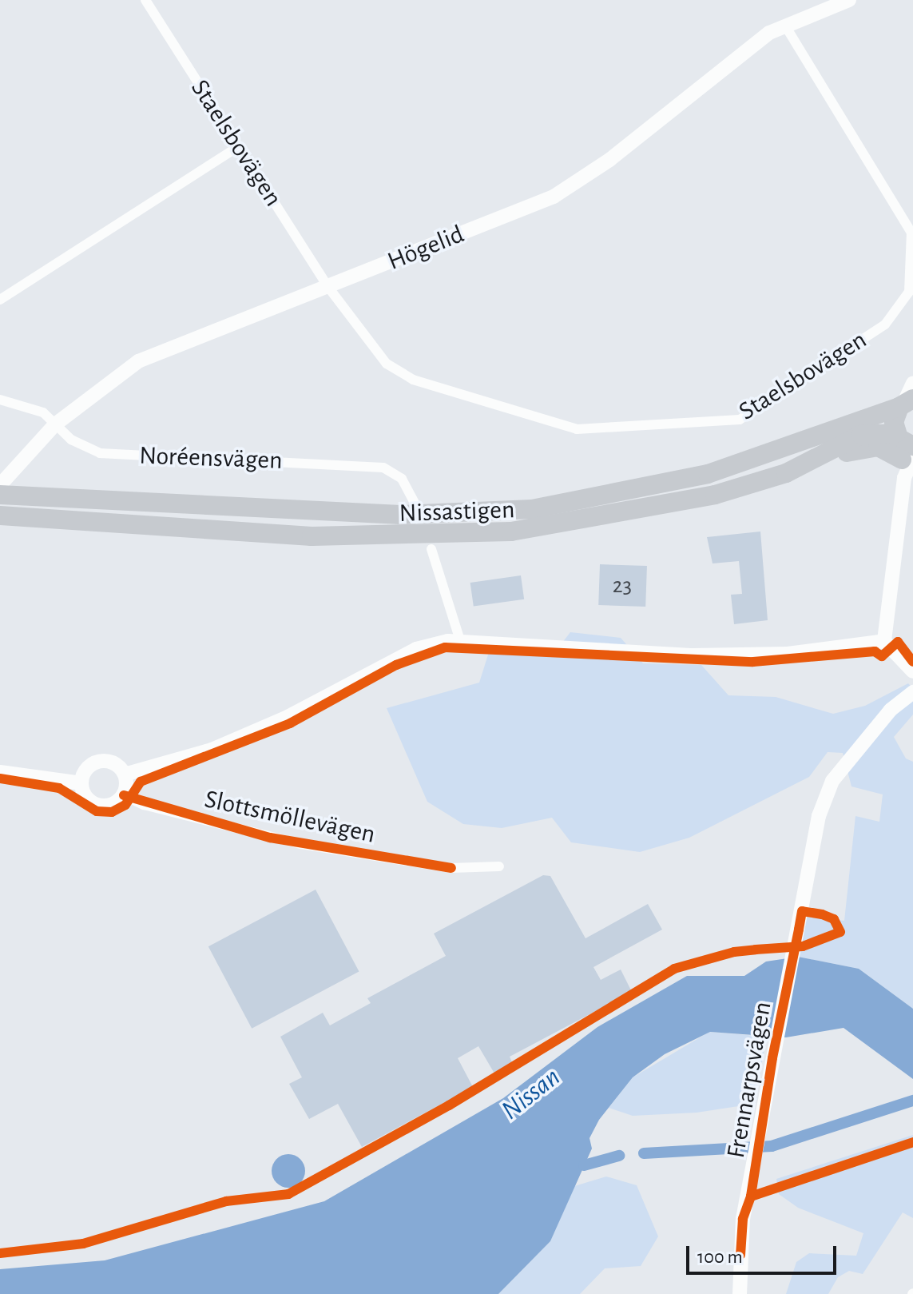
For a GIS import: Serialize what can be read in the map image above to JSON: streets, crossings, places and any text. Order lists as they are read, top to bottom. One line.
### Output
{"streets":{"highway":["Nissastigen"],"street":["Staelsbovägen","Högelid","Noréensvägen","Slottsmöllevägen","Frennarpsvägen"]},"crossings":[["Staelsbovägen","Högelid"],["Högelid","Noréensvägen"]],"water":["Nissan"],"house_numbers":["23"],"scale_bar":"100 m"}
